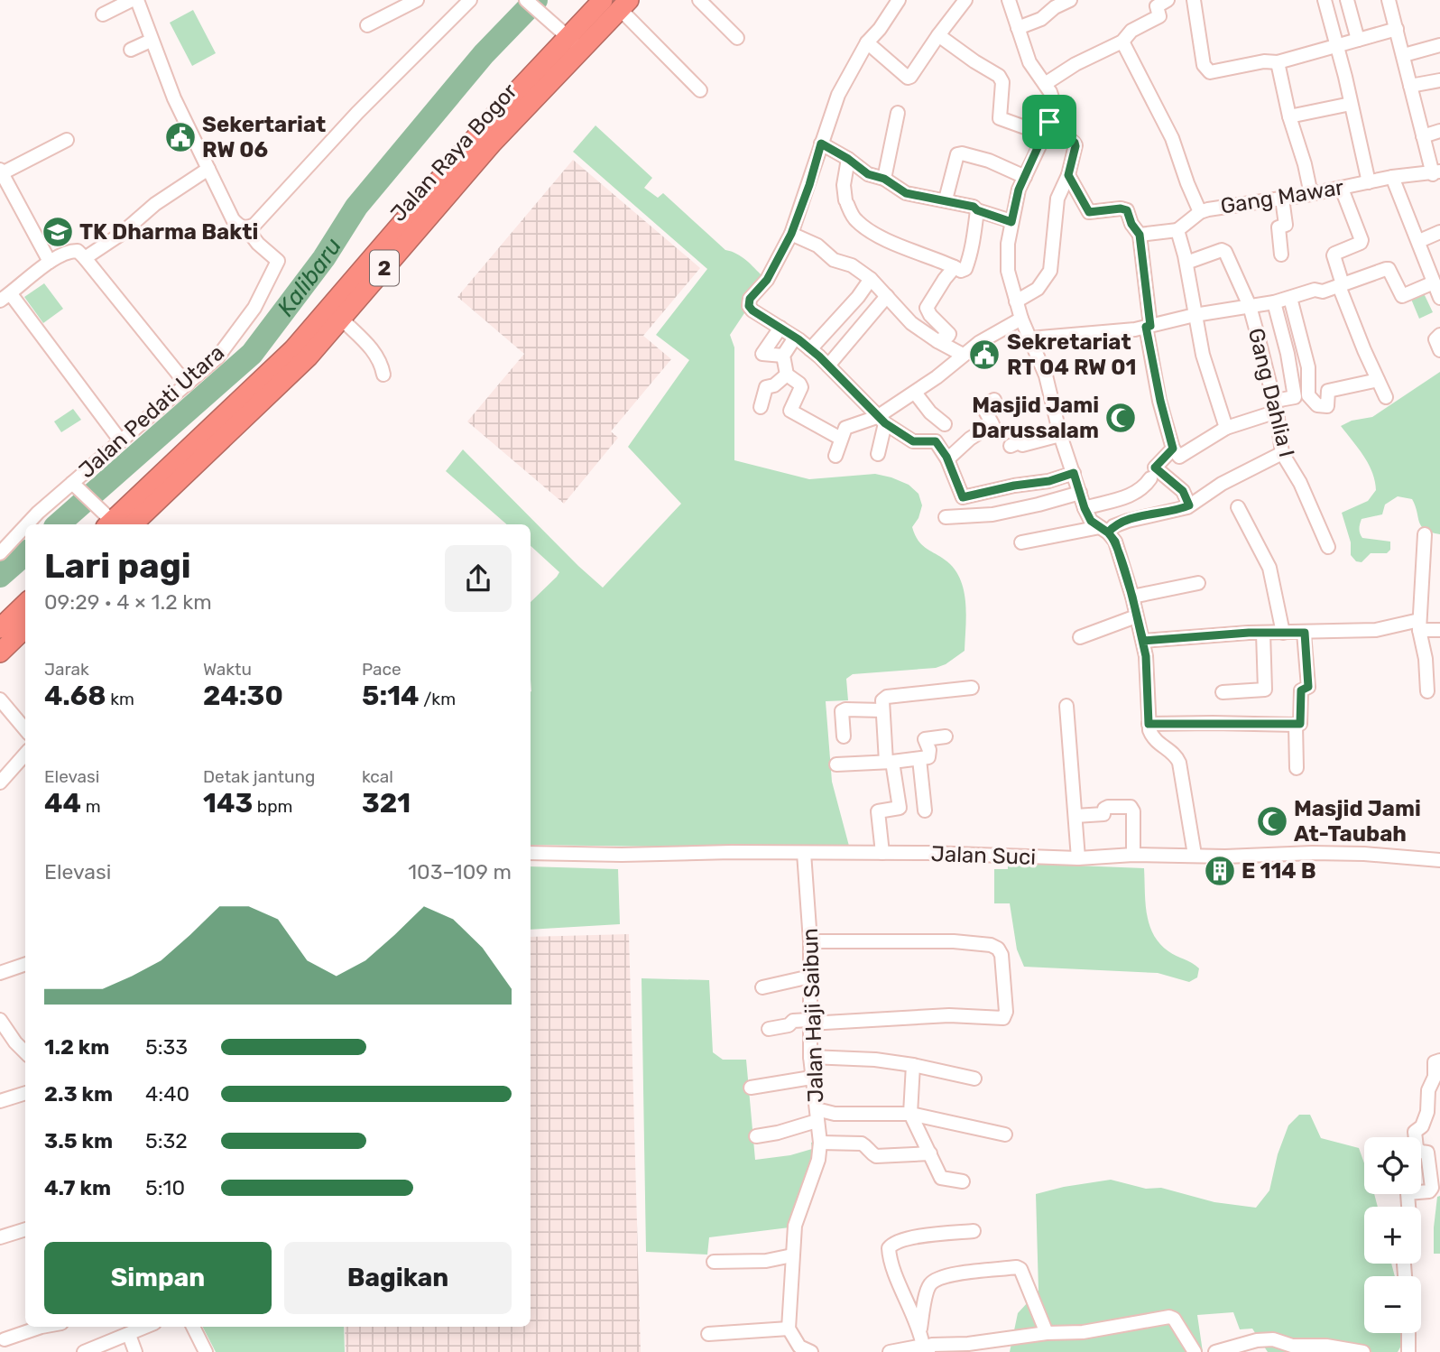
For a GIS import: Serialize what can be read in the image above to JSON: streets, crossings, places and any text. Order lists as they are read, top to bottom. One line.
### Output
{"streets":{"highway":["Jalan Raya Bogor","2"],"street":["Gang Mawar","Gang Dahlia I","Jalan Pedati Utara","Jalan Suci","Jalan Haji Saibun"]},"crossings":[["Jalan Suci","Jalan Haji Saibun"]],"water":["Kalibaru"],"places":{"public building":["Sekertariat RW 06","Sekretariat RT 04 RW 01"],"school or university":["TK Dharma Bakti"],"mosque":["Masjid Jami Darussalam","Masjid Jami At-Taubah"],"building":["E 114 B"]},"page":{"heading":["Lari pagi","09:29 · 4 × 1.2 km"],"stats":[["Jarak","4.68 km"],["Waktu","24:30"],["Pace","5:14 /km"],["Elevasi","44 m"],["Detak jantung","143 bpm"],["kcal","321"]],"chart":["Elevasi","103–109 m"],"list":[{"name":"1.2 km","note":"5:33"},{"name":"2.3 km","note":"4:40"},{"name":"3.5 km","note":"5:32"},{"name":"4.7 km","note":"5:10"}],"map_buttons":["+","−"],"buttons":["Simpan","Bagikan"]}}
